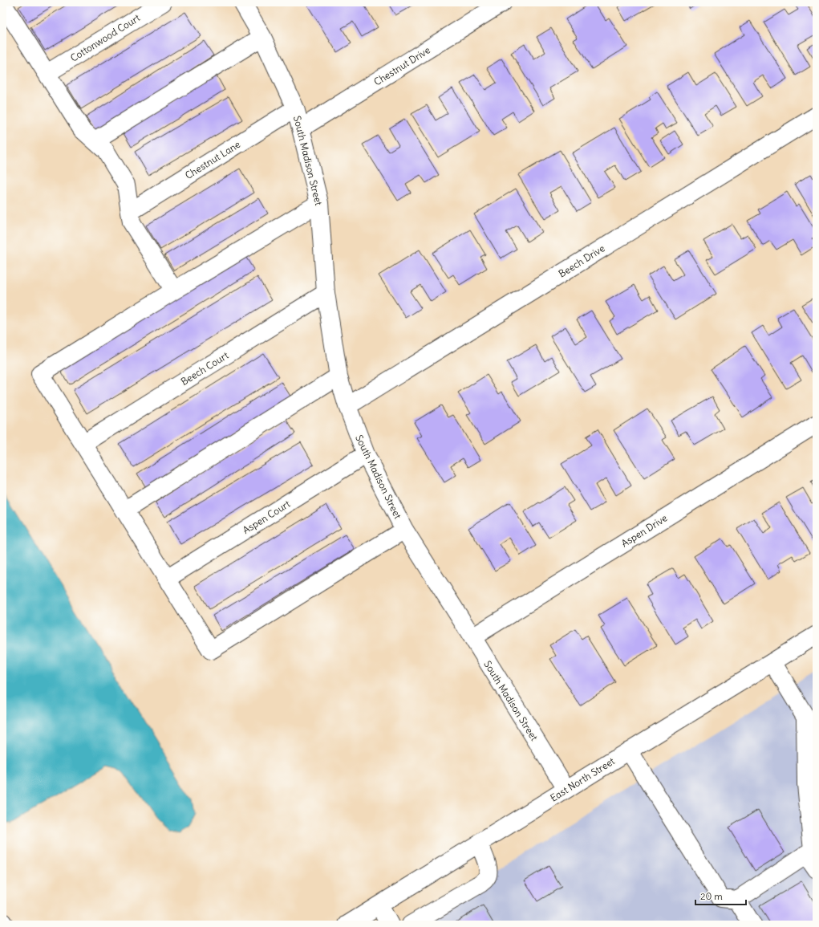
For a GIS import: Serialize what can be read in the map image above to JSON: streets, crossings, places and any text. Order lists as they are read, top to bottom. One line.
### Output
{"streets":{"street":["Cottonwood Court","Chestnut Drive","Chestnut Lane","South Madison Street","Beech Drive","Beech Court","Aspen Court","Aspen Drive","East North Street"]},"crossings":[["Chestnut Drive","South Madison Street"],["Chestnut Lane","South Madison Street"],["South Madison Street","Beech Drive"],["South Madison Street","Beech Court"],["South Madison Street","Aspen Court"],["South Madison Street","Aspen Drive"],["South Madison Street","East North Street"]],"scale_bar":"20 m"}
